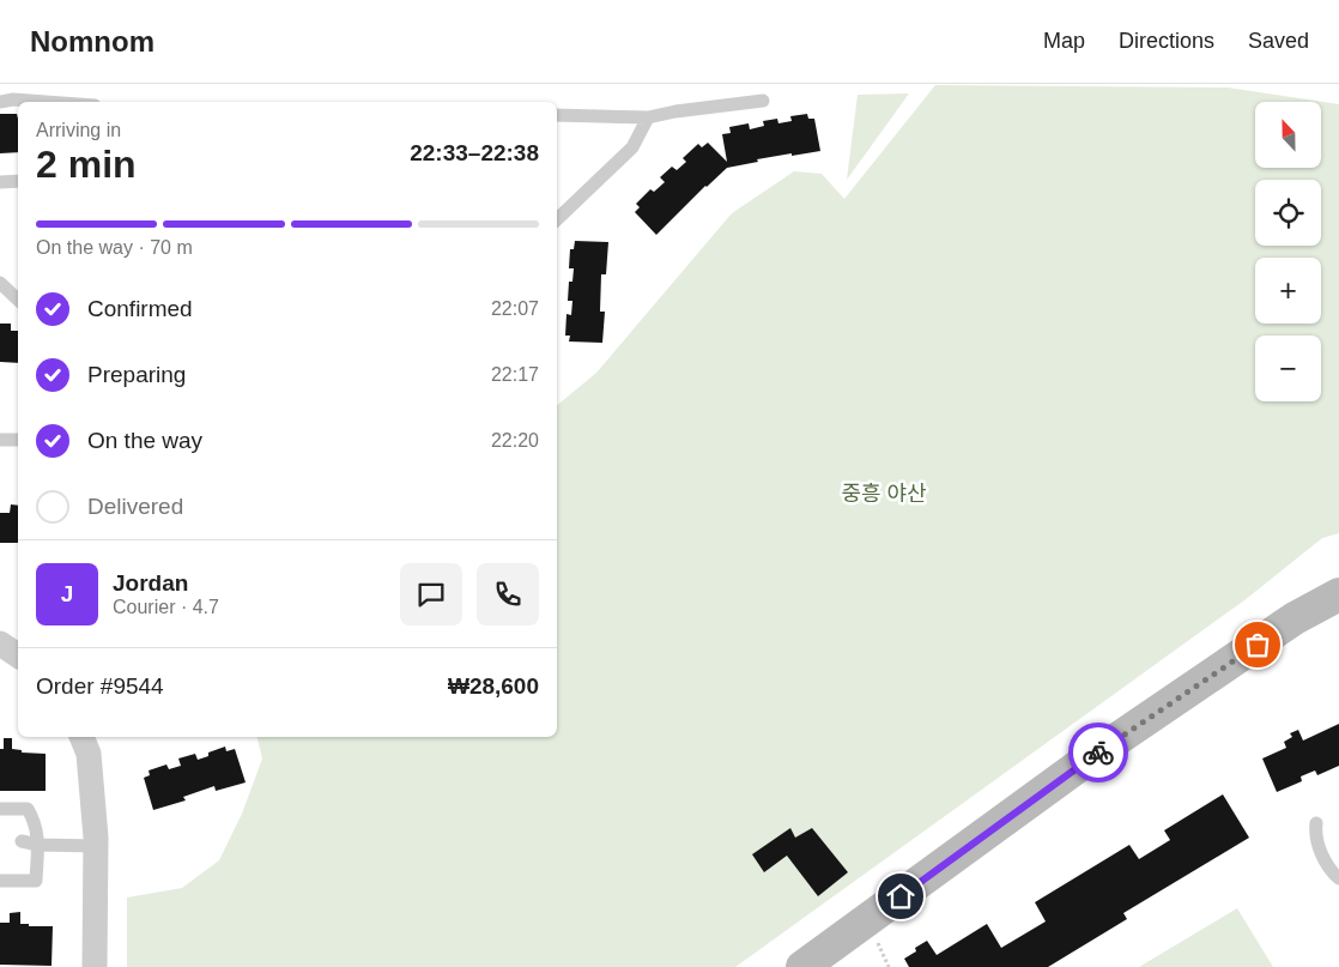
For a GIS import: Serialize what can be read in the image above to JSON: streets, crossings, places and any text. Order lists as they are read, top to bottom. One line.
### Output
{"parks":["중흥 야산"],"north":"top","page":{"header":"Nomnom","nav":["Map","Directions","Saved"],"map_buttons":["+","−"],"heading":["2 min","Arriving in","22:33–22:38"],"panel":["Jordan","Courier · 4.7","Order #9544","₩28,600"],"bar":"On the way · 70 m","list":[["Confirmed","22:07"],["Preparing","22:17"],["On the way","22:20"],"Delivered"],"round":"J"}}
